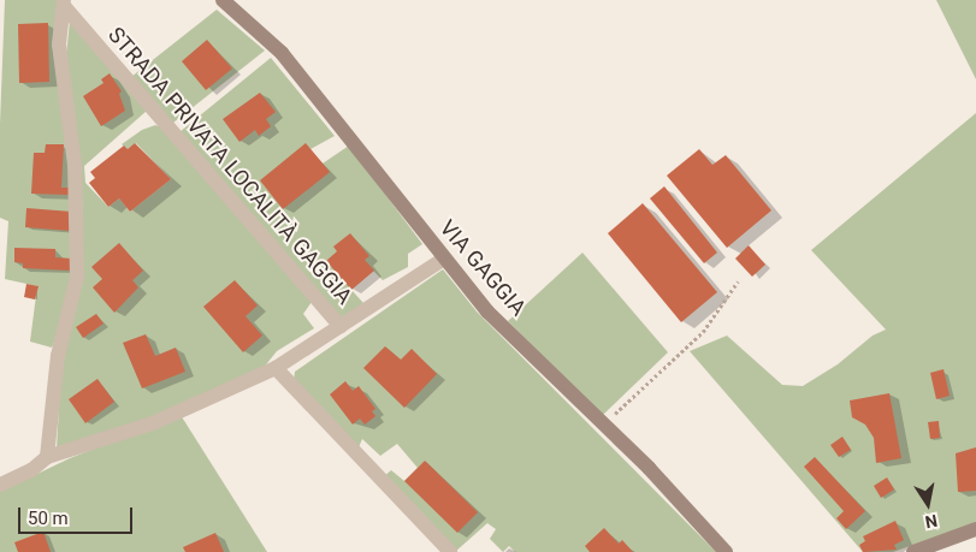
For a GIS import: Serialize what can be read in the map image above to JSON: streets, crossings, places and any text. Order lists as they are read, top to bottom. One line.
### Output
{"streets":{"street":["STRADA PRIVATA LOCALITÀ GAGGIA","VIA GAGGIA"]},"crossings":[["STRADA PRIVATA LOCALITÀ GAGGIA","VIA GAGGIA"]],"scale_bar":"50 m","north":"bottom"}
